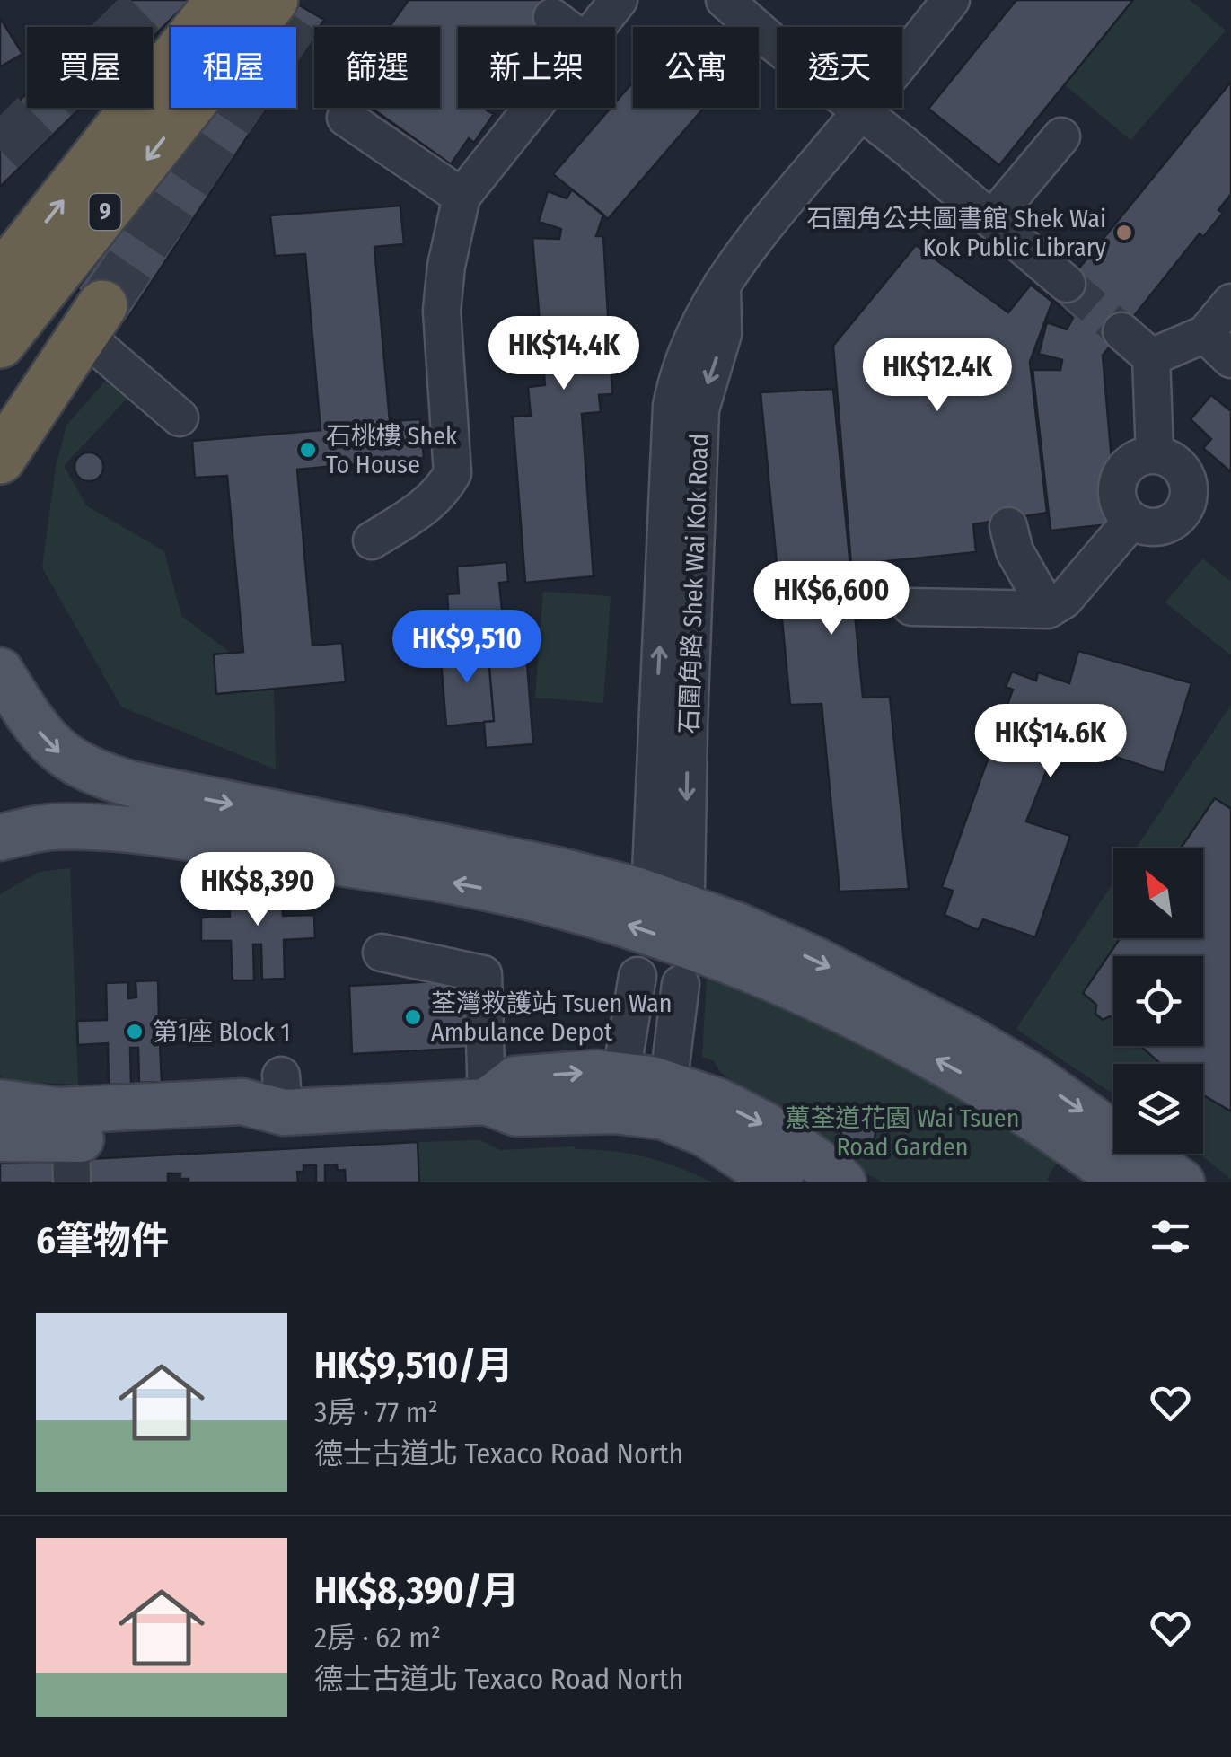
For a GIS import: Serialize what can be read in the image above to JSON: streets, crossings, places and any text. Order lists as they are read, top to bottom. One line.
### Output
{"streets":{"highway":["9"],"street":["石圍角路 Shek Wai Kok Road"]},"parks":["蕙荃道花園 Wai Tsuen Road Garden"],"places":["石圍角公共圖書館 Shek Wai Kok Public Library","石桃樓 Shek To House","荃灣救護站 Tsuen Wan Ambulance Depot","第1座 Block 1"],"north":"top left","page":{"chip":["買屋","租屋","篩選","新上架","公寓","透天"],"price":["HK$14.4K","HK$12.4K","HK$6,600","HK$9,510","HK$14.6K","HK$8,390"],"heading":"6筆物件","list":[{"name":"HK$9,510/月","note":"3房 · 77 m² · 德士古道北 Texaco Road North"},{"name":"HK$8,390/月","note":"2房 · 62 m² · 德士古道北 Texaco Road North"}]}}
